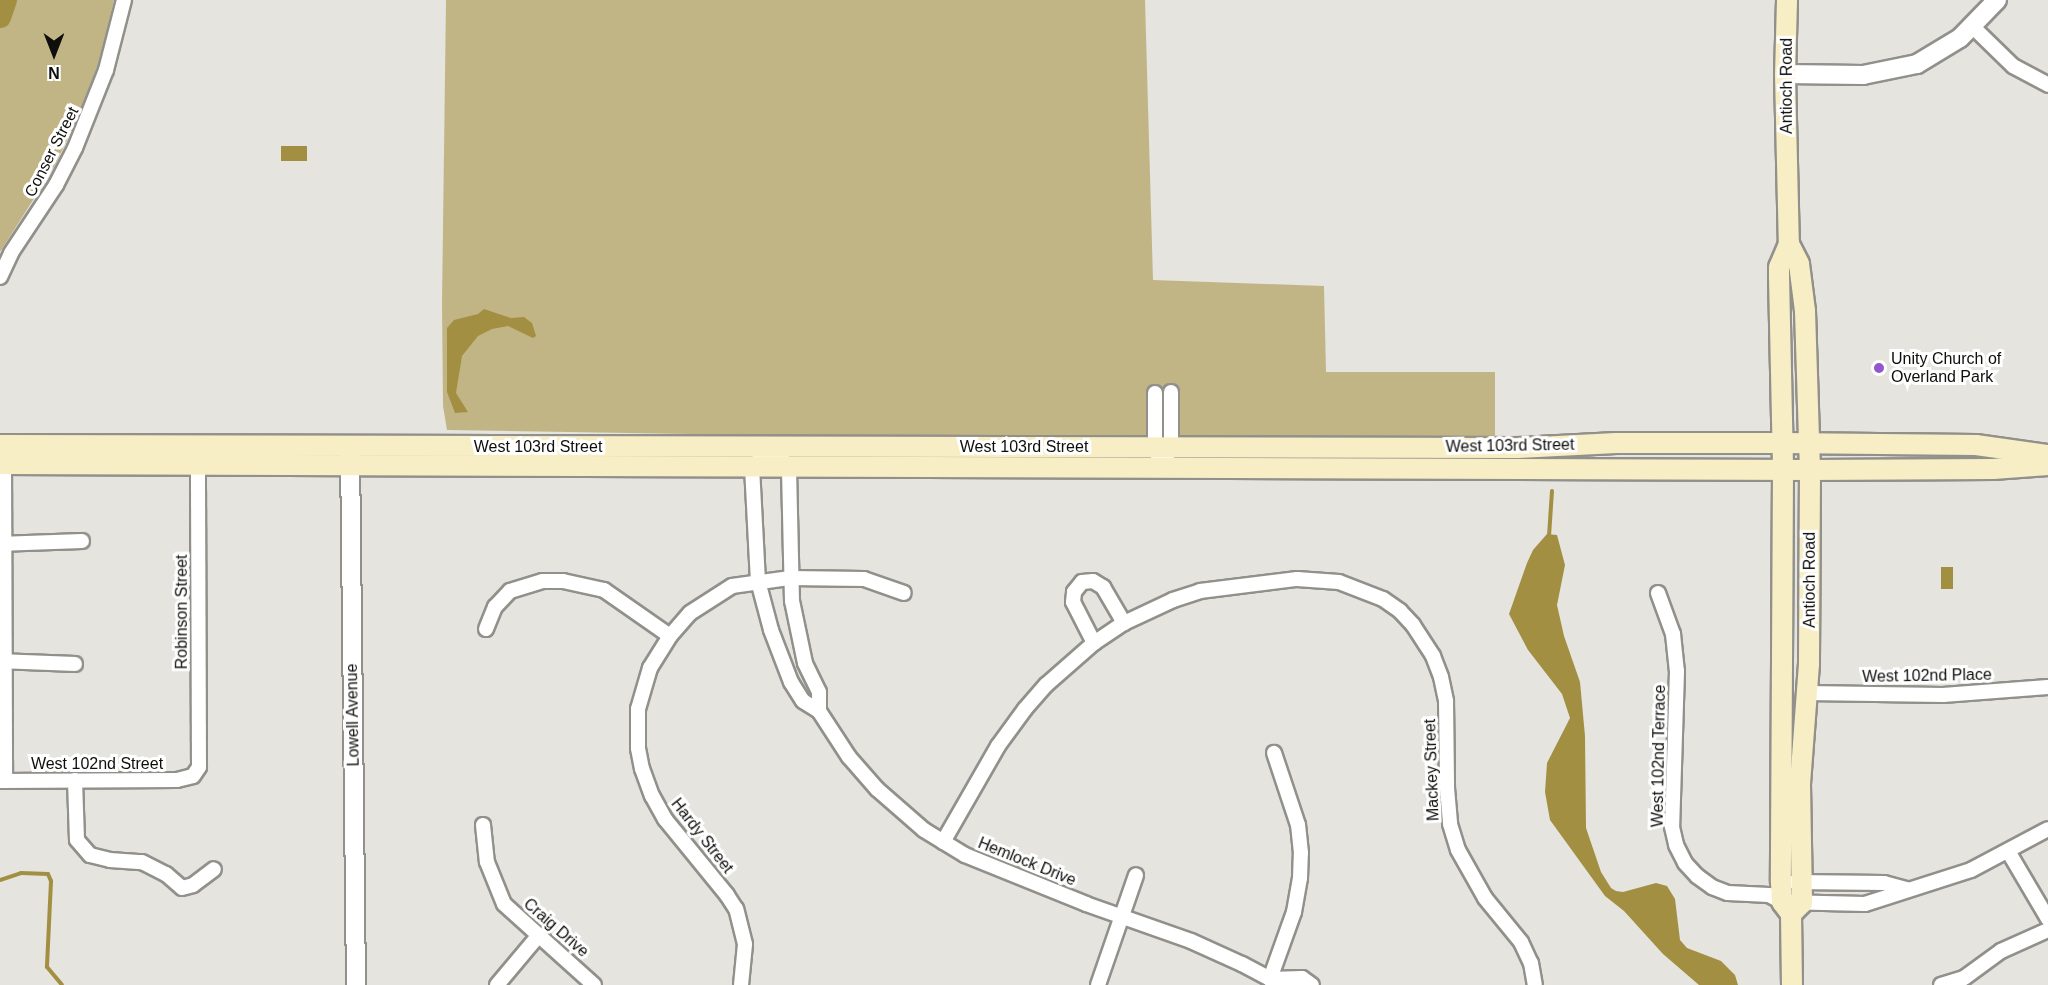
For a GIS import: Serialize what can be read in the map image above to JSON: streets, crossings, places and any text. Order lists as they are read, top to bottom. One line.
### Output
{"streets":{"main road":["Antioch Road","West 103rd Street"],"street":["Conser Street","Robinson Street","West 102nd Place","Lowell Avenue","West 102nd Terrace","West 102nd Street","Mackey Street","Hardy Street","Hemlock Drive","Craig Drive"]},"crossings":[["Antioch Road","West 103rd Street"],["Antioch Road","West 102nd Place"],["Antioch Road","West 102nd Terrace"],["West 103rd Street","Robinson Street"],["West 103rd Street","Lowell Avenue"],["West 103rd Street","Hemlock Drive"],["Robinson Street","West 102nd Street"],["Hardy Street","Hemlock Drive"]],"places":["Unity Church of Overland Park"],"north":"bottom"}
